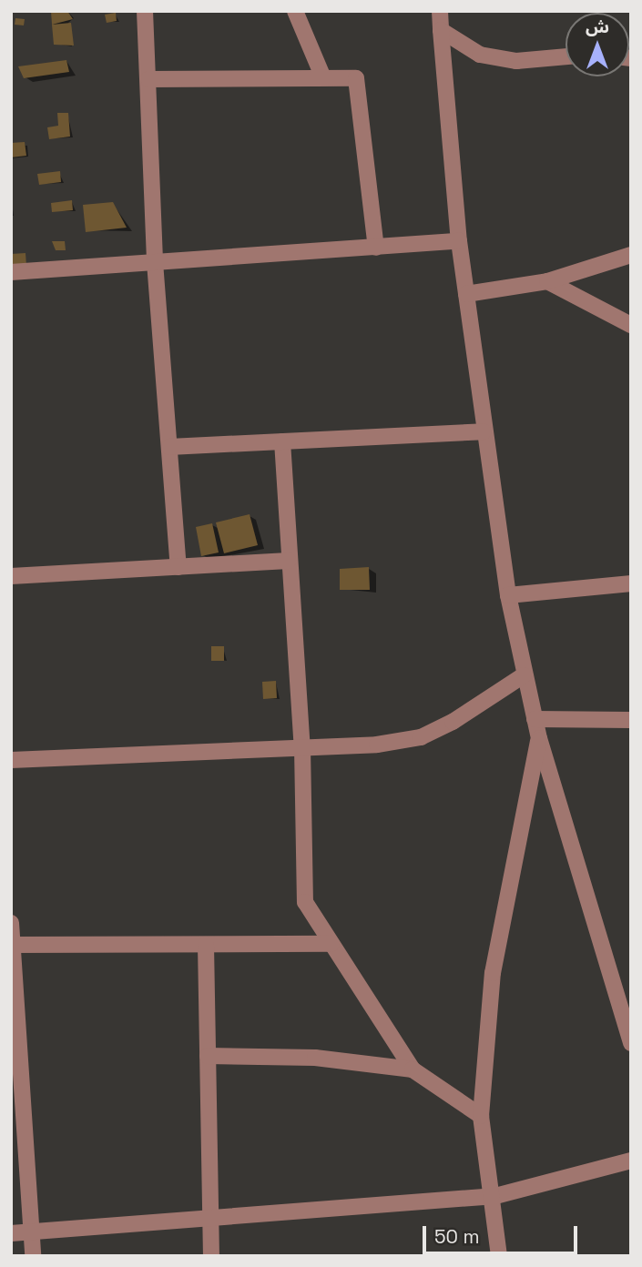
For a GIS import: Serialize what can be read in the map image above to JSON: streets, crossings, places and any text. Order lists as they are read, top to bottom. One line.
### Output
{"scale_bar":"50 m","north":"top"}
